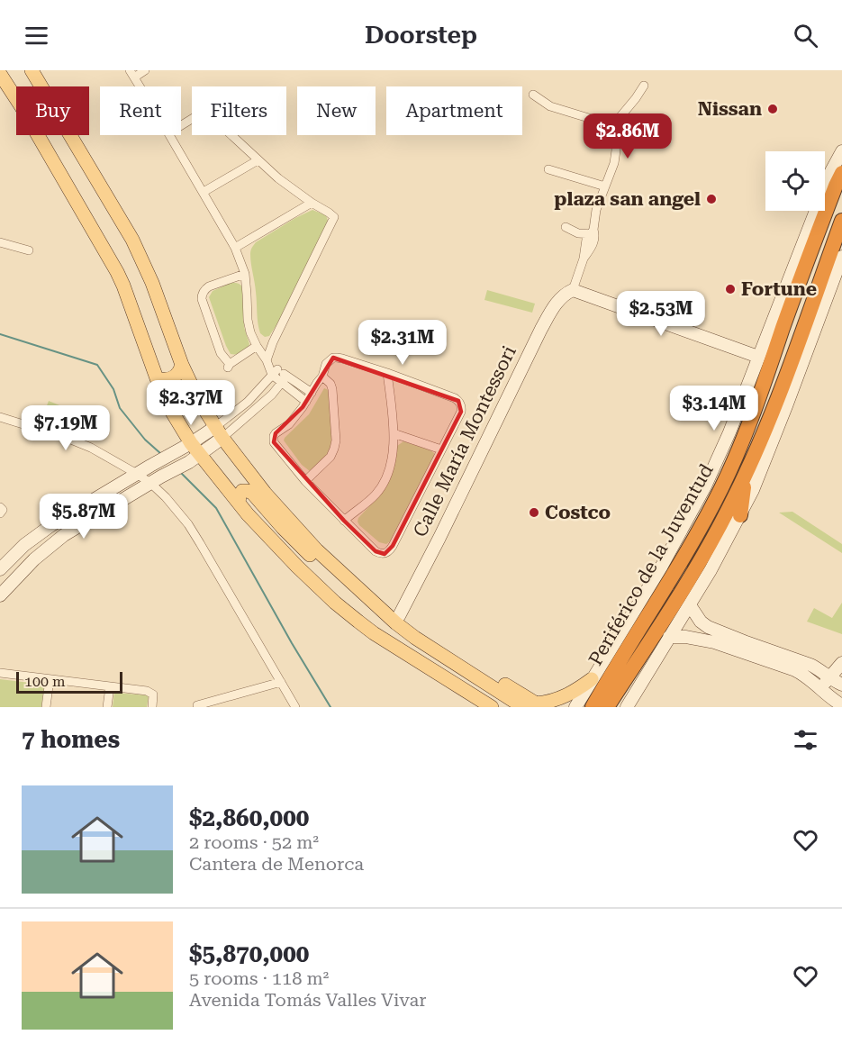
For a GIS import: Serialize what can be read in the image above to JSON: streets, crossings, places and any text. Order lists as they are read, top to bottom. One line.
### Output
{"streets":{"highway":["Periférico de la Juventud"],"main road":["Calle María Montessori"]},"places":["Nissan","plaza san angel","Fortune","Costco"],"scale_bar":"100 m","page":{"header":"Doorstep","chip":["Buy","Rent","Filters","New","Apartment"],"price":["$2.86M","$2.53M","$2.31M","$2.37M","$3.14M","$7.19M","$5.87M"],"scale":"100 m","heading":"7 homes","list":[{"name":"$2,860,000","note":"2 rooms · 52 m² · Cantera de Menorca"},{"name":"$5,870,000","note":"5 rooms · 118 m² · Avenida Tomás Valles Vivar"}]}}
